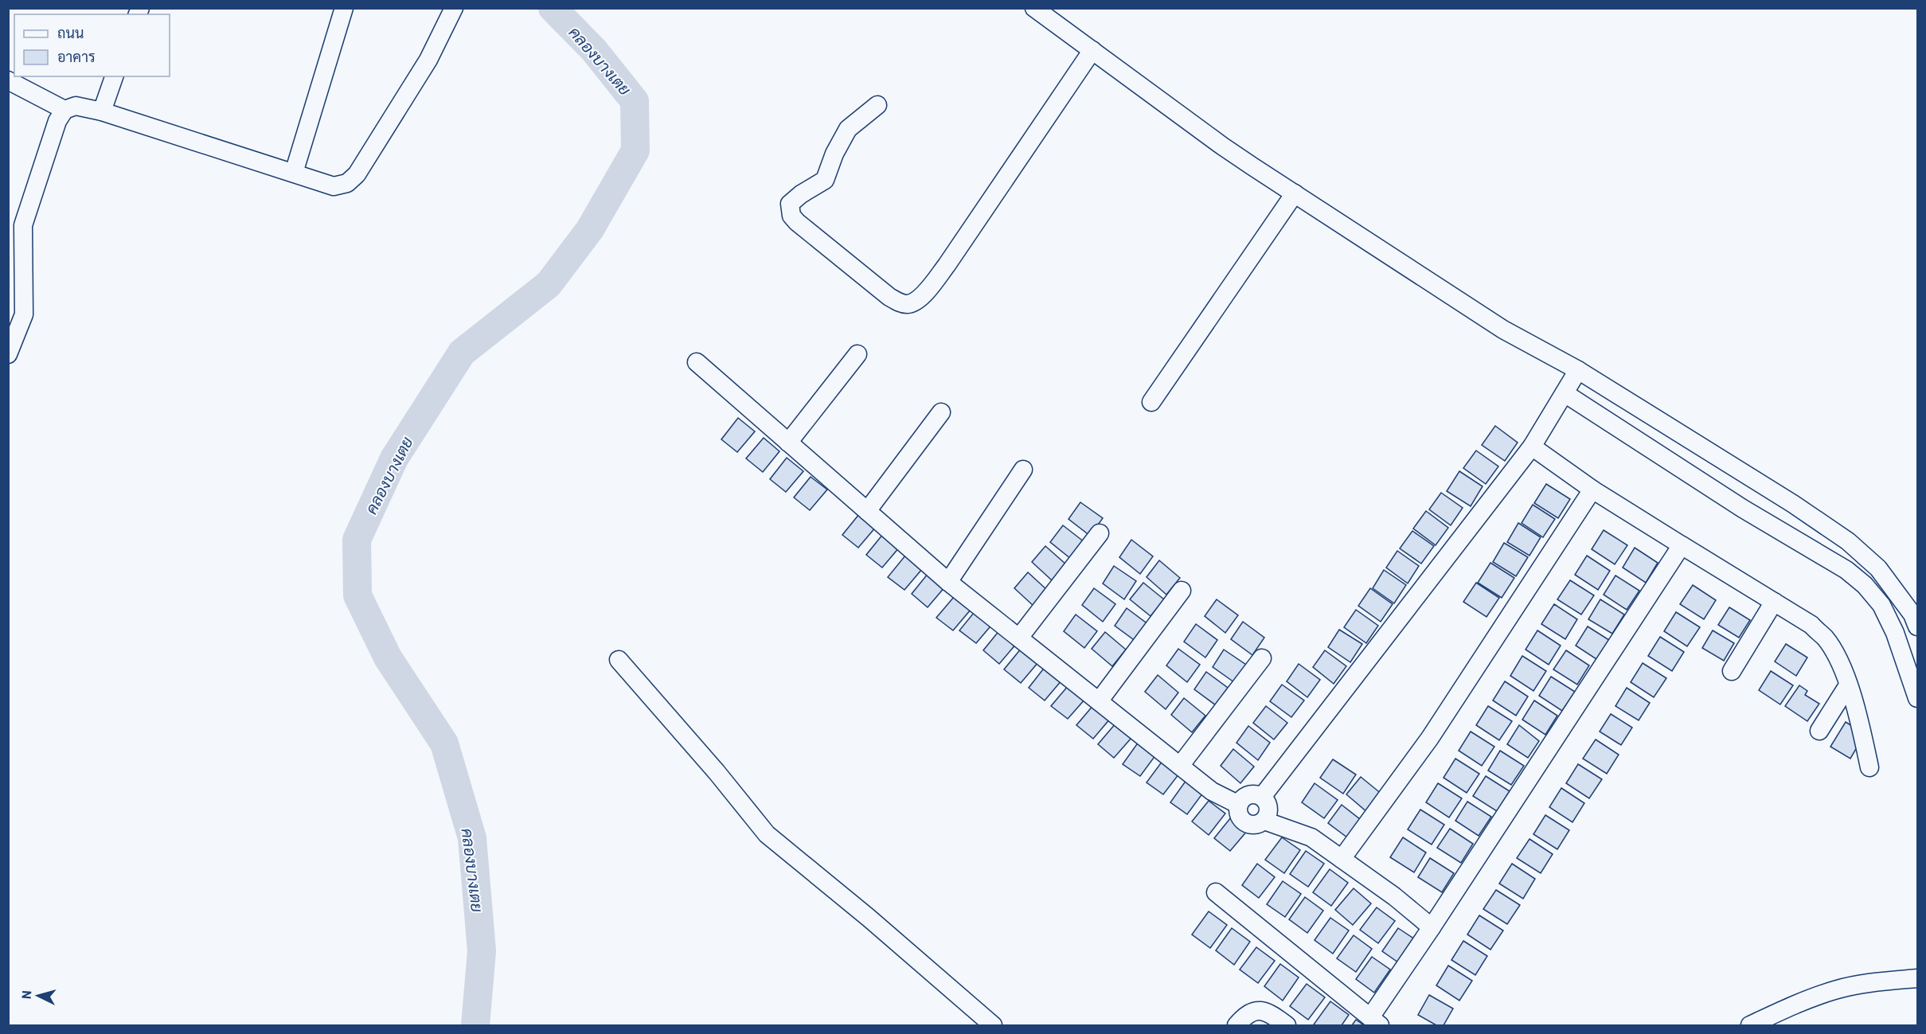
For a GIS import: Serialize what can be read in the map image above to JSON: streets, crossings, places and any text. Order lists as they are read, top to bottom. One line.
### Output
{"water":["คลองบางเตย"],"legend":["ถนน","อาคาร"],"north":"left"}
